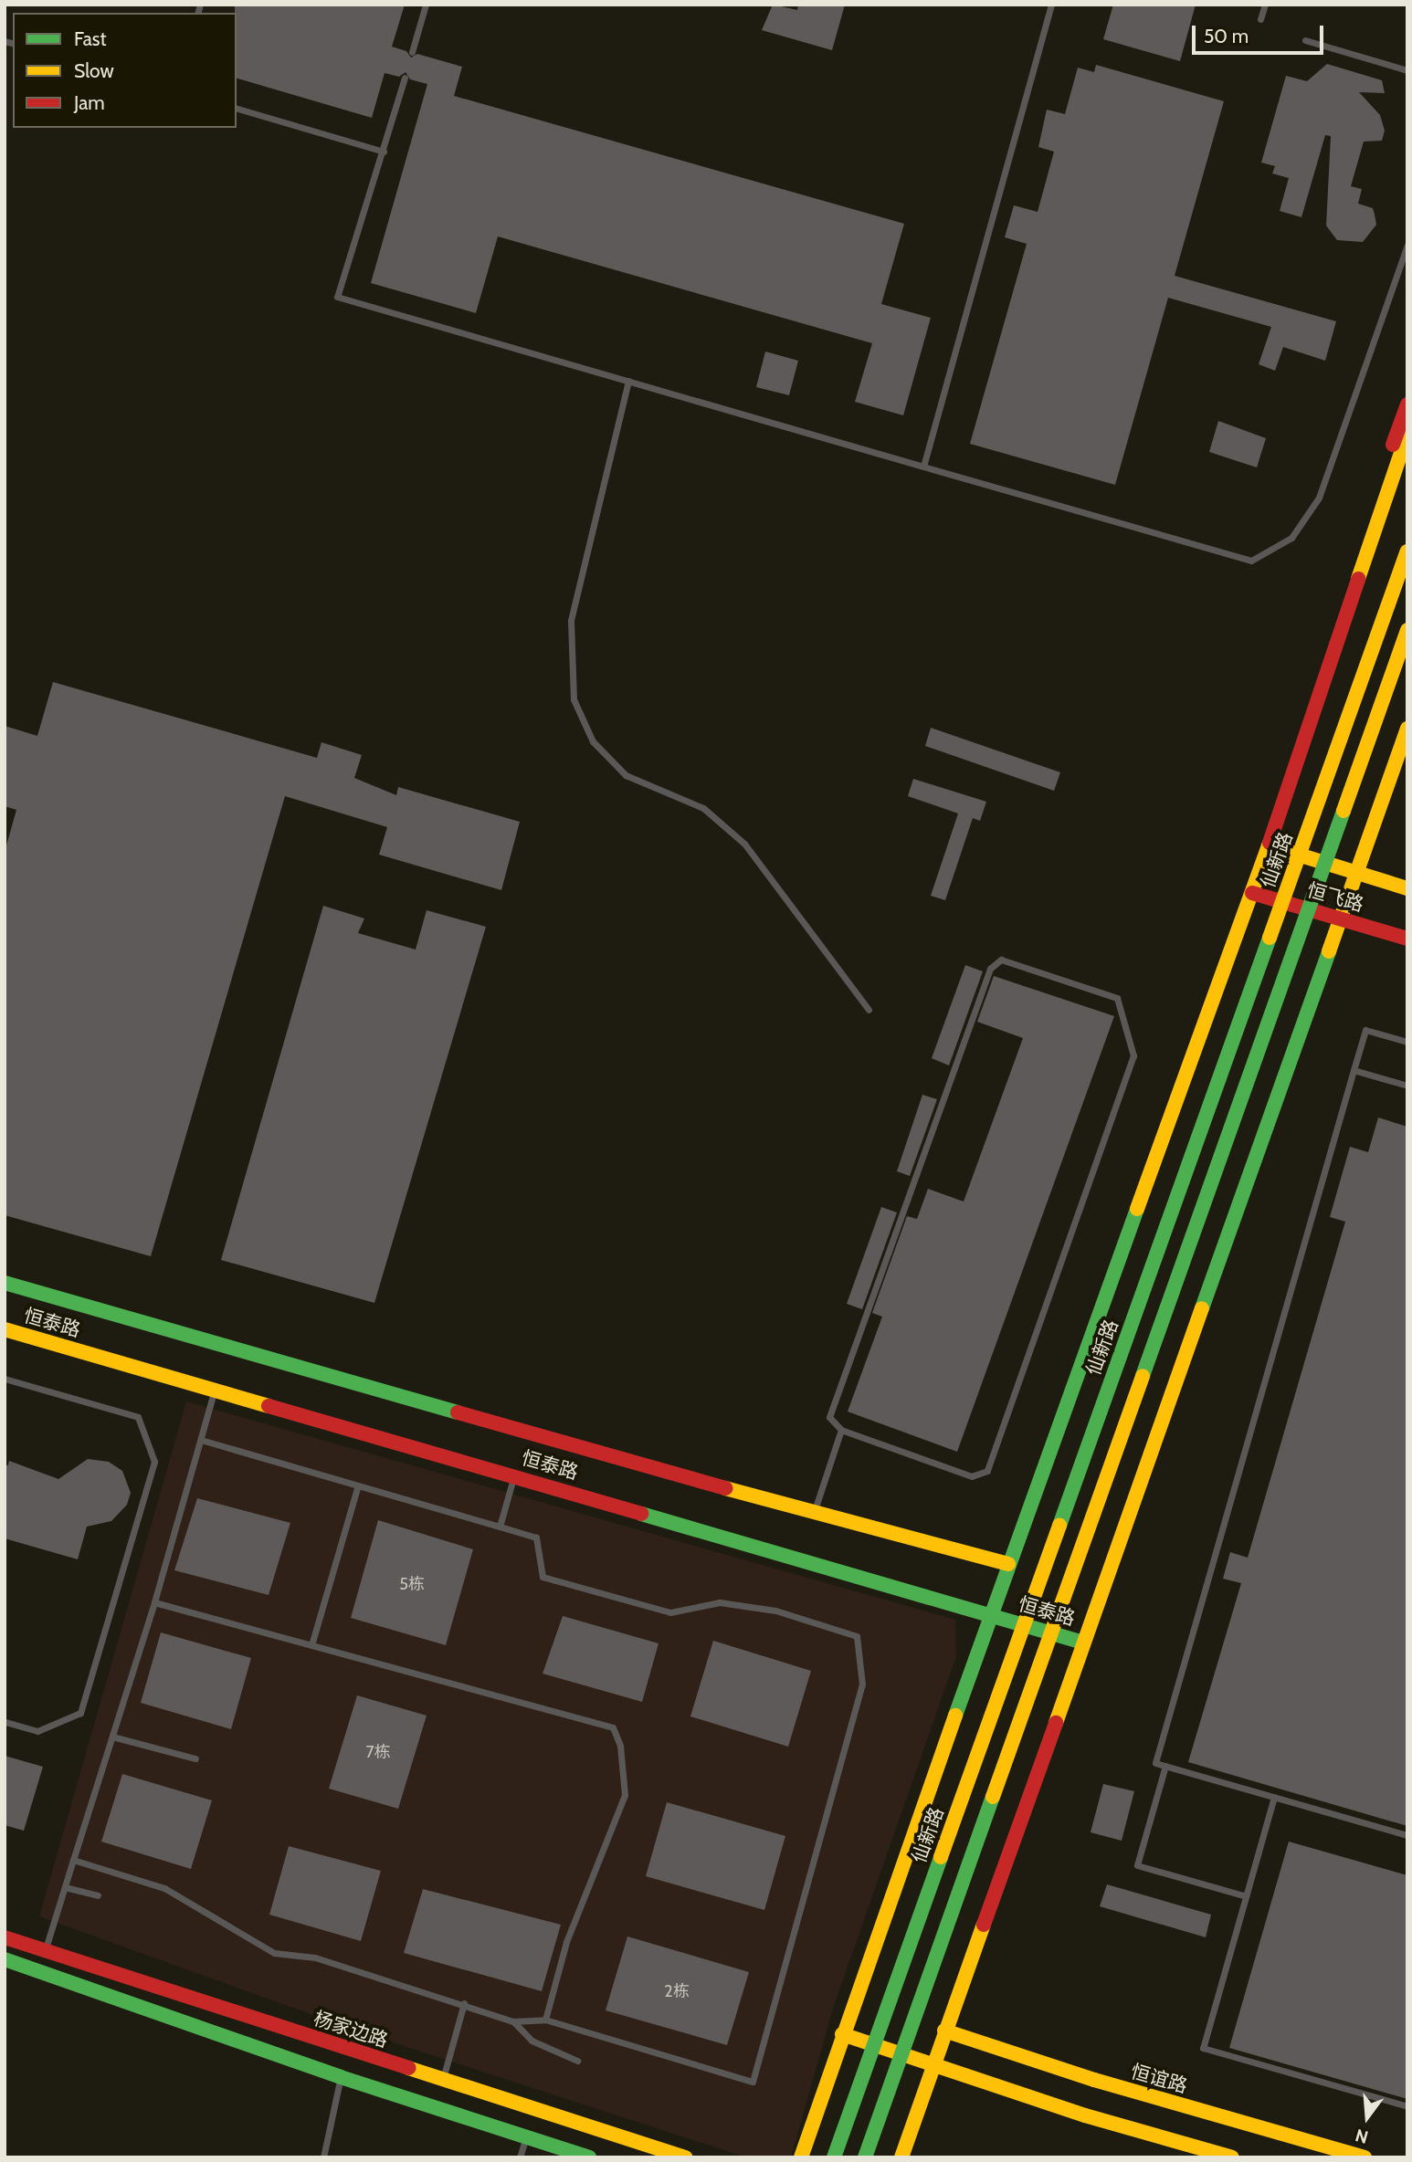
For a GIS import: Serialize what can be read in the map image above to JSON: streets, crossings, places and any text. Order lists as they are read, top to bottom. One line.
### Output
{"streets":{"main road":["仙新路","恒飞路","恒泰路","杨家边路","恒谊路"]},"crossings":[["仙新路","恒飞路"],["仙新路","恒泰路"]],"house_numbers":["5栋","7栋","2栋"],"legend":["Fast","Slow","Jam"],"scale_bar":"50 m","north":"bottom"}
